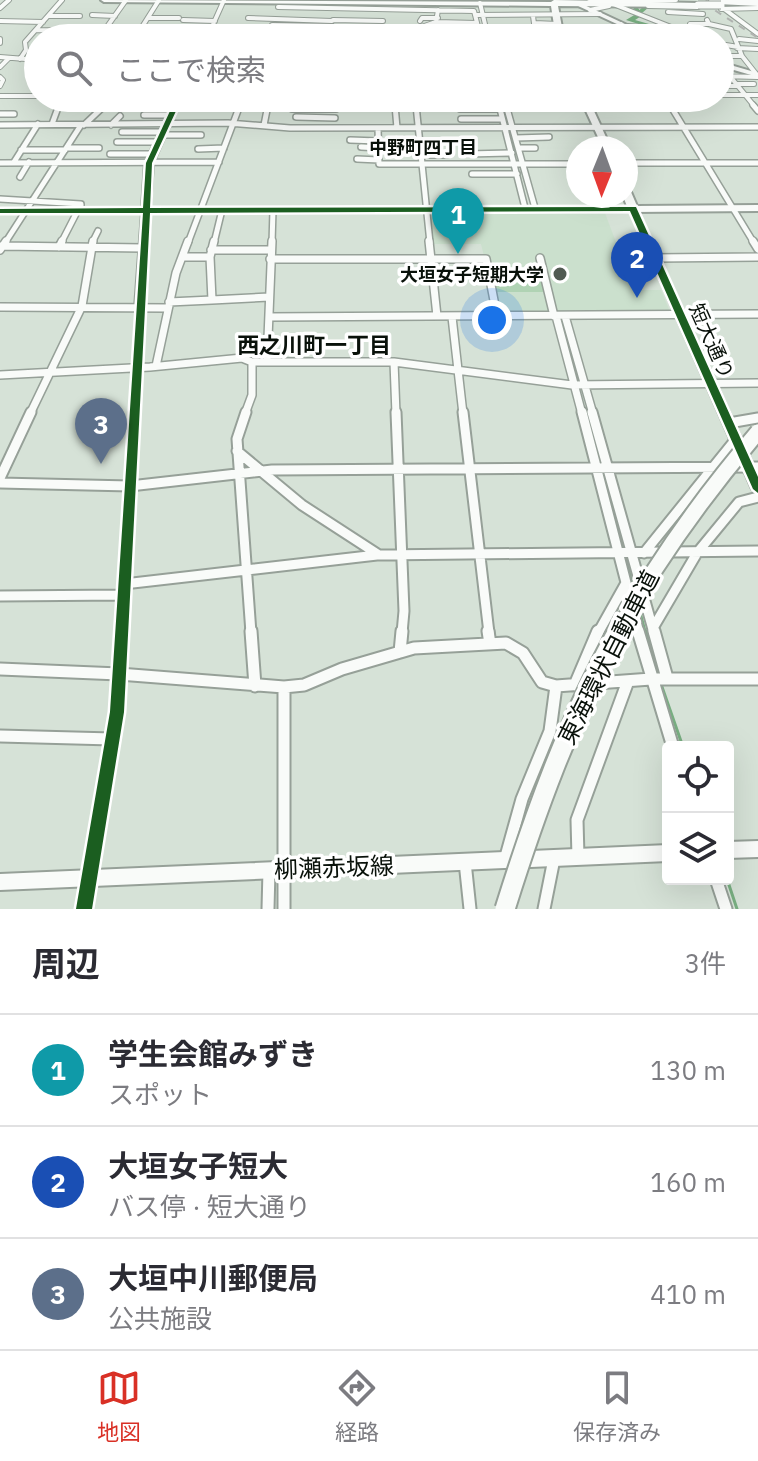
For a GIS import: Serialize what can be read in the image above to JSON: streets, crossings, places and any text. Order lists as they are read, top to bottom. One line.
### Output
{"streets":{"highway":["東海環状自動車道"],"street":["短大通り","柳瀬赤坂線"]},"districts":["中野町四丁目","西之川町一丁目"],"places":["大垣女子短期大学"],"north":"bottom","page":{"search":"ここで検索","pins":["1","2","3"],"heading":["周辺","3件"],"list":[{"mark":"1","name":"学生会館みずき","note":"スポット","value":"130 m"},{"mark":"2","name":"大垣女子短大","note":"バス停 · 短大通り","value":"160 m"},{"mark":"3","name":"大垣中川郵便局","note":"公共施設","value":"410 m"}],"nav":["地図","経路","保存済み"]}}
